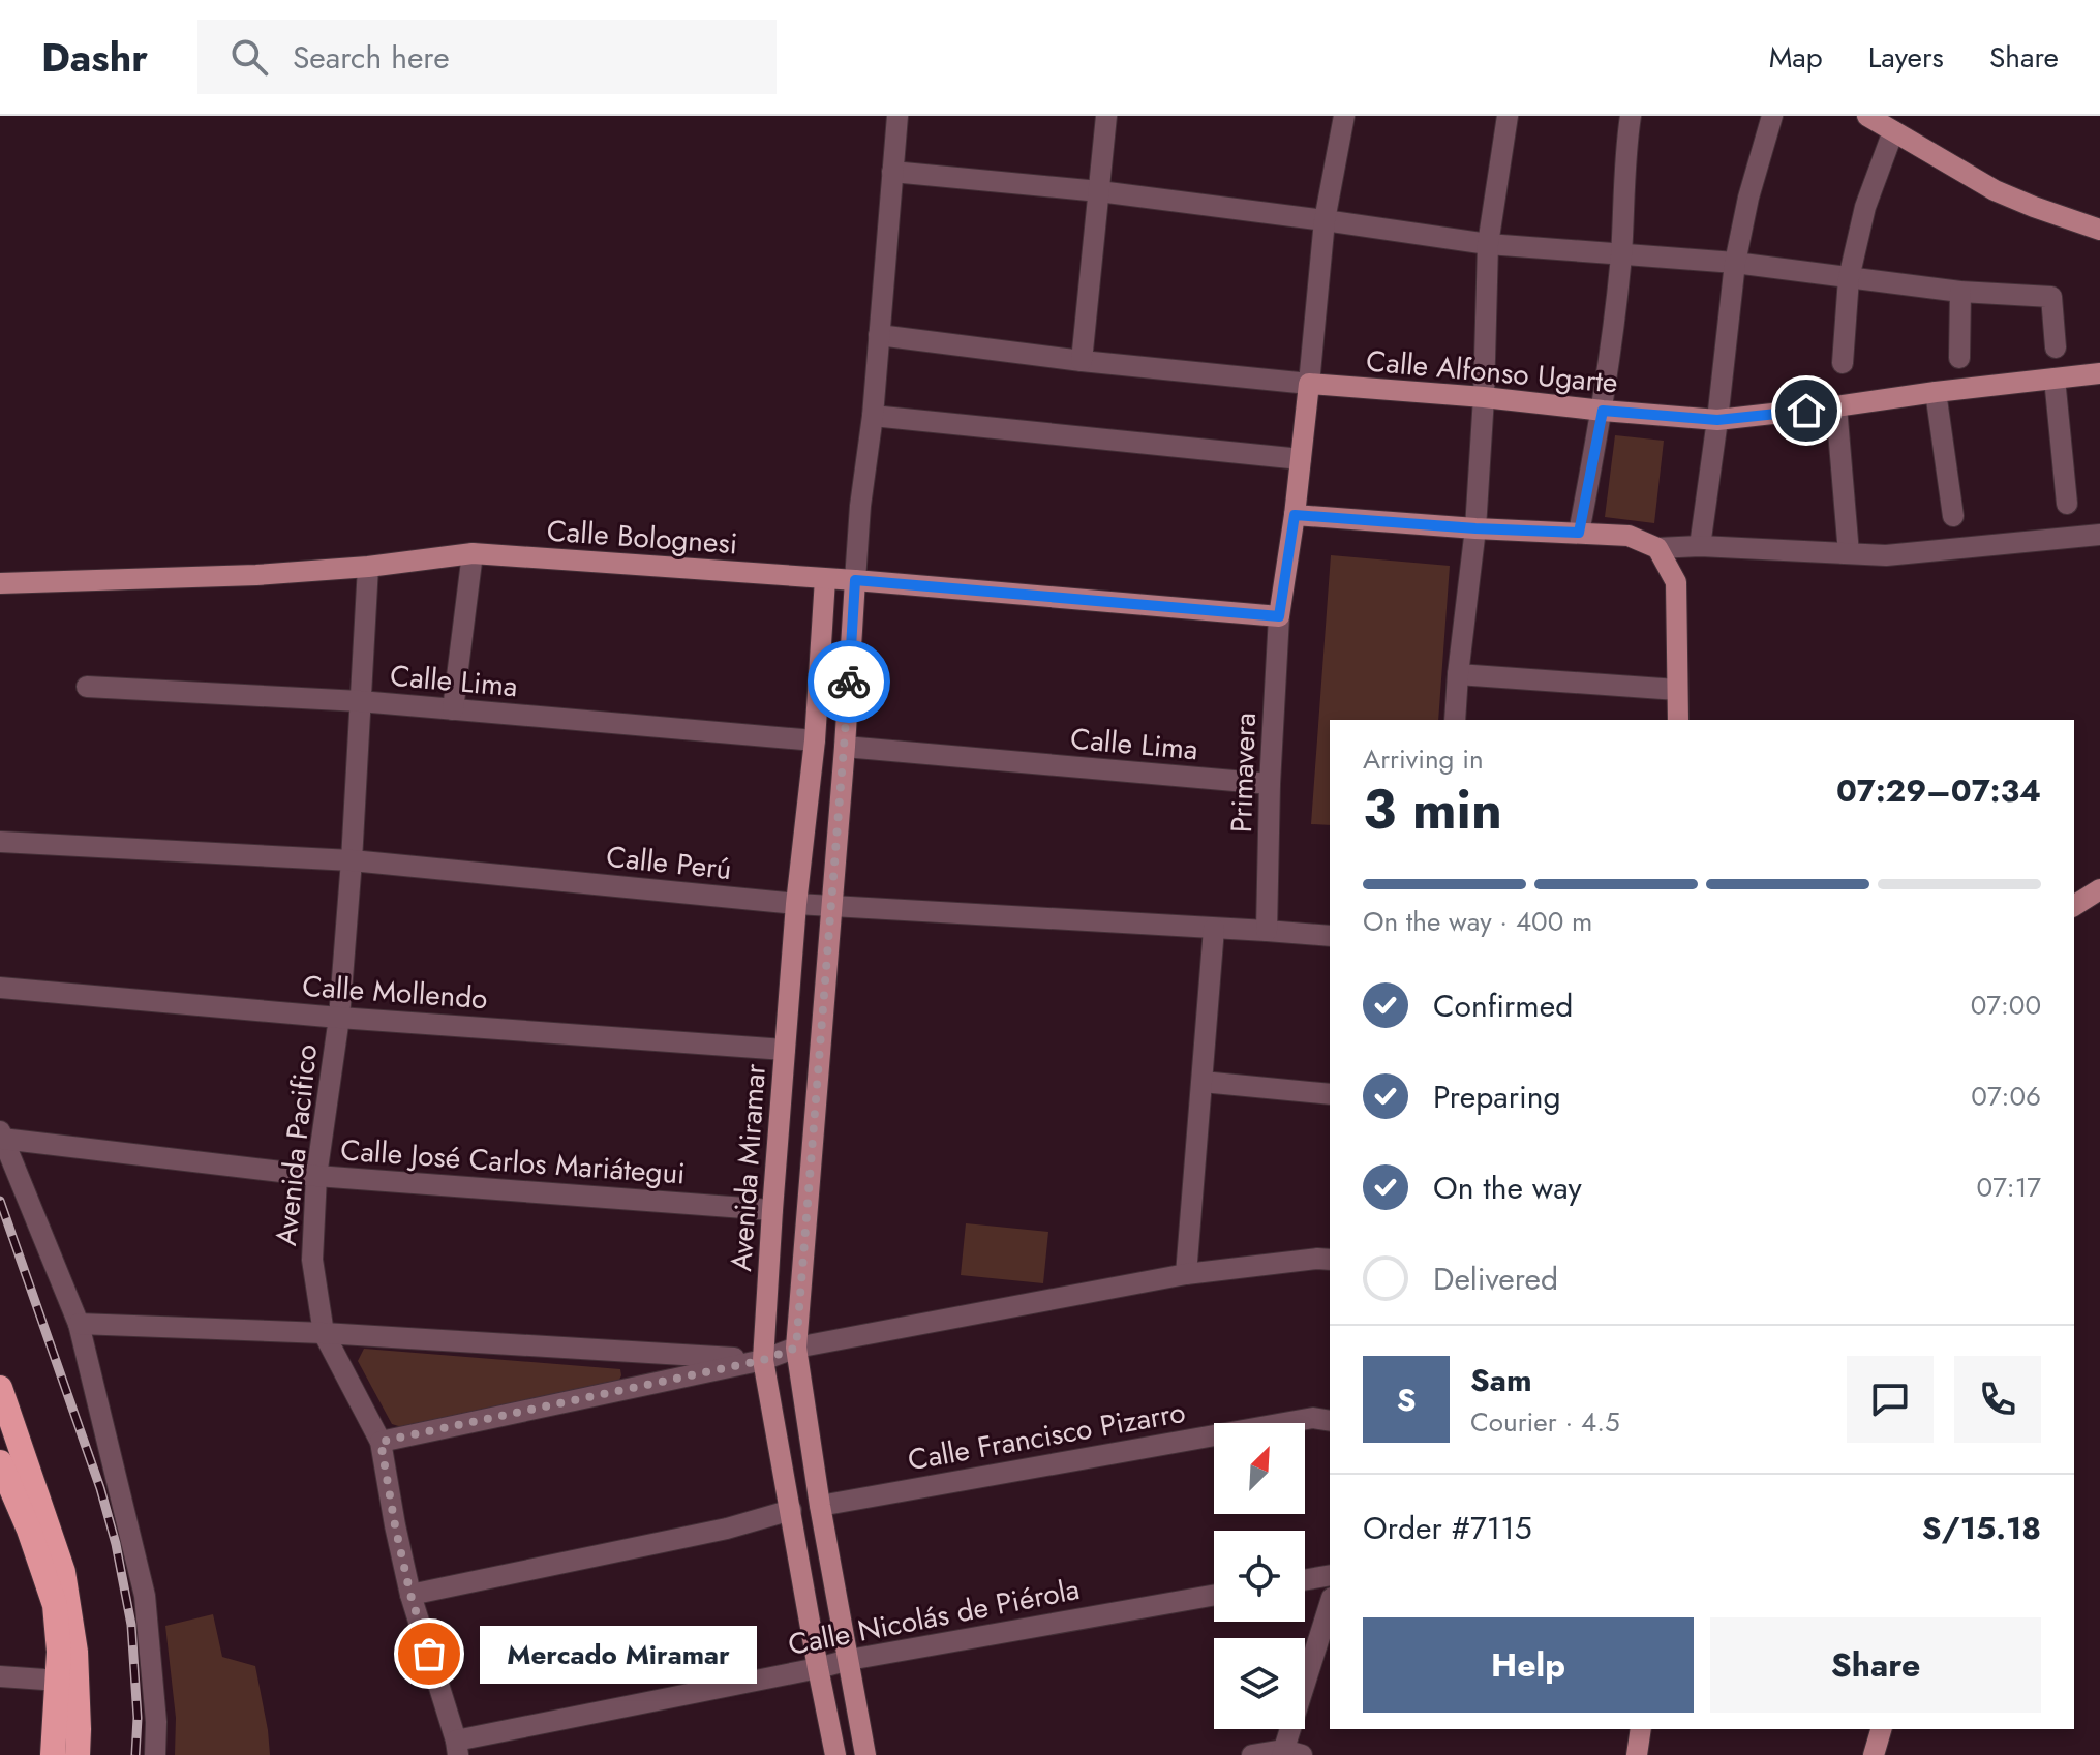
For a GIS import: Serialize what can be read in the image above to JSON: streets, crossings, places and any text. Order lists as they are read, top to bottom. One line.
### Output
{"streets":{"main road":["Calle Alfonso Ugarte","Calle Bolognesi","Avenida Miramar"],"street":["Calle Lima","Primavera","Calle Perú","Calle Mollendo","Avenida Pacifico","Calle José Carlos Mariátegui","Calle Francisco Pizarro","Calle Nicolás de Piérola"]},"crossings":[["Calle Bolognesi","Primavera"],["Calle Bolognesi","Avenida Pacifico"],["Calle Bolognesi","Avenida Miramar"],["Calle Lima","Primavera"],["Calle Lima","Avenida Pacifico"],["Calle Lima","Avenida Miramar"],["Primavera","Calle Perú"],["Calle Perú","Avenida Pacifico"],["Calle Perú","Avenida Miramar"],["Calle Mollendo","Avenida Pacifico"],["Calle Mollendo","Avenida Miramar"],["Avenida Pacifico","Calle José Carlos Mariátegui"],["Avenida Pacifico","Calle Nicolás de Piérola"],["Calle José Carlos Mariátegui","Avenida Miramar"],["Avenida Miramar","Calle Nicolás de Piérola"]],"places":["Mercado Miramar"],"north":"top right","page":{"header":"Dashr","search":"Search here","nav":["Map","Layers","Share"],"heading":["3 min","Arriving in","07:29–07:34"],"panel":["Sam","Courier · 4.5","Order #7115","S/15.18"],"bar":"On the way · 400 m","list":[["Confirmed","07:00"],["Preparing","07:06"],["On the way","07:17"],"Delivered"],"round":"S","buttons":["Help","Share"],"bubble":"Mercado Miramar"}}
